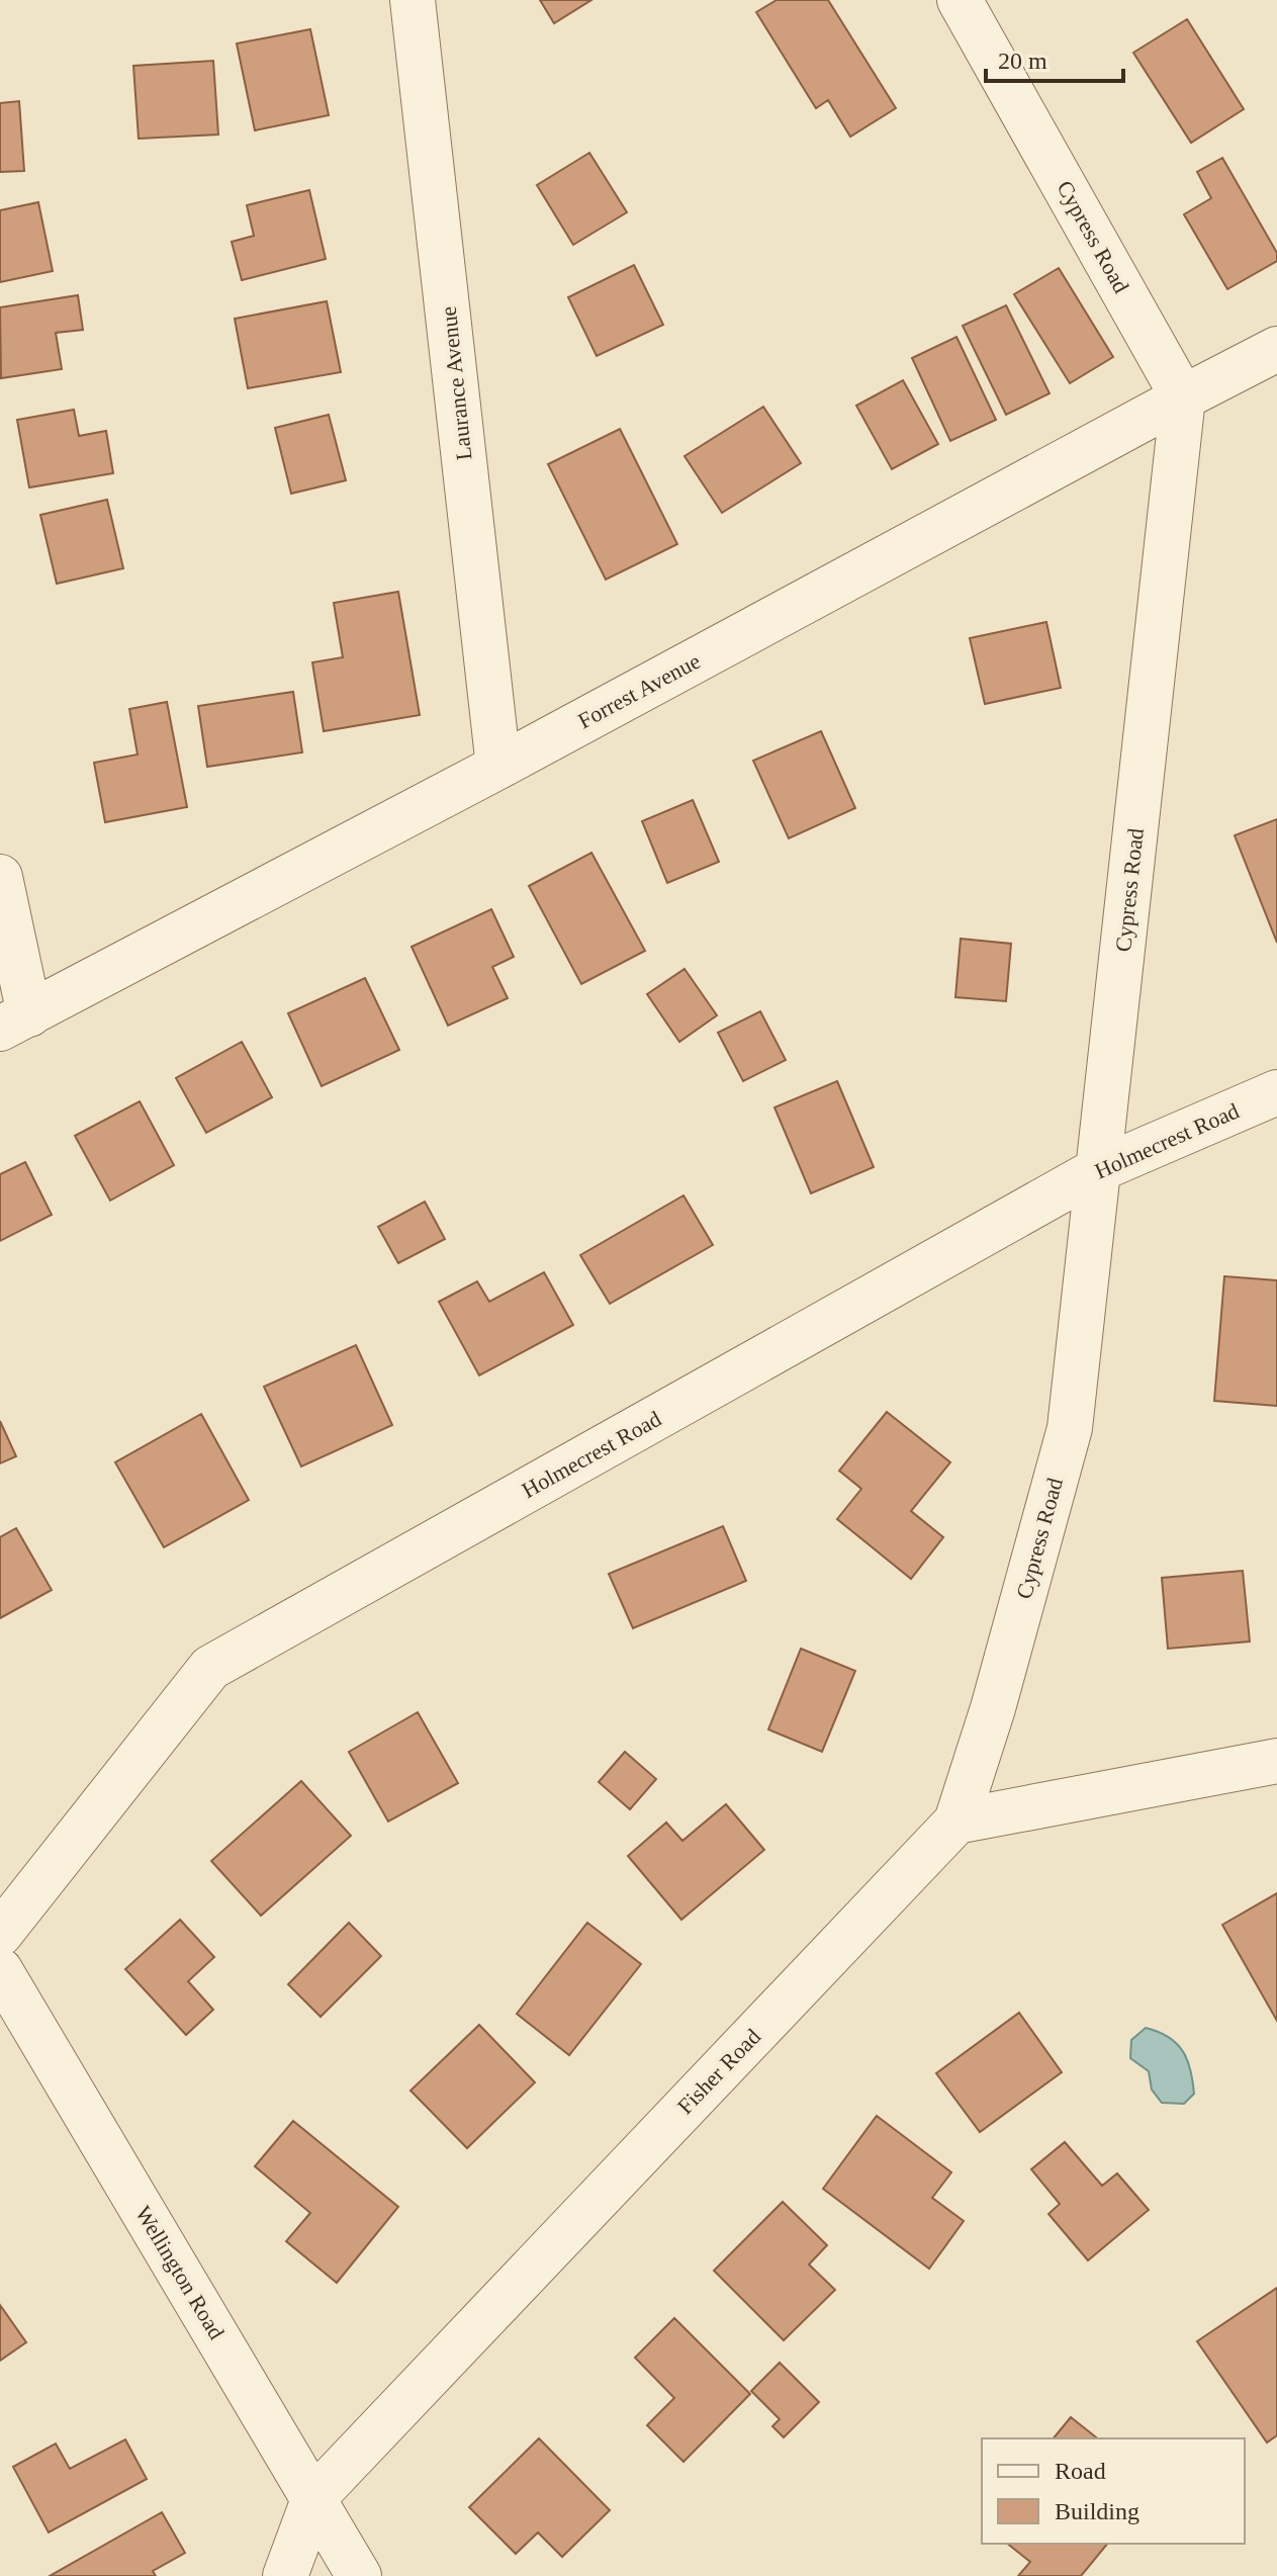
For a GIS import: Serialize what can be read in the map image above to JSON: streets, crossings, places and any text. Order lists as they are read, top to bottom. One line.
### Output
{"streets":{"street":["Cypress Road","Laurance Avenue","Forrest Avenue","Holmecrest Road","Fisher Road","Wellington Road"]},"crossings":[["Cypress Road","Forrest Avenue"],["Cypress Road","Holmecrest Road"],["Cypress Road","Fisher Road"],["Laurance Avenue","Forrest Avenue"],["Fisher Road","Wellington Road"]],"legend":["Road","Building"],"scale_bar":"20 m"}
